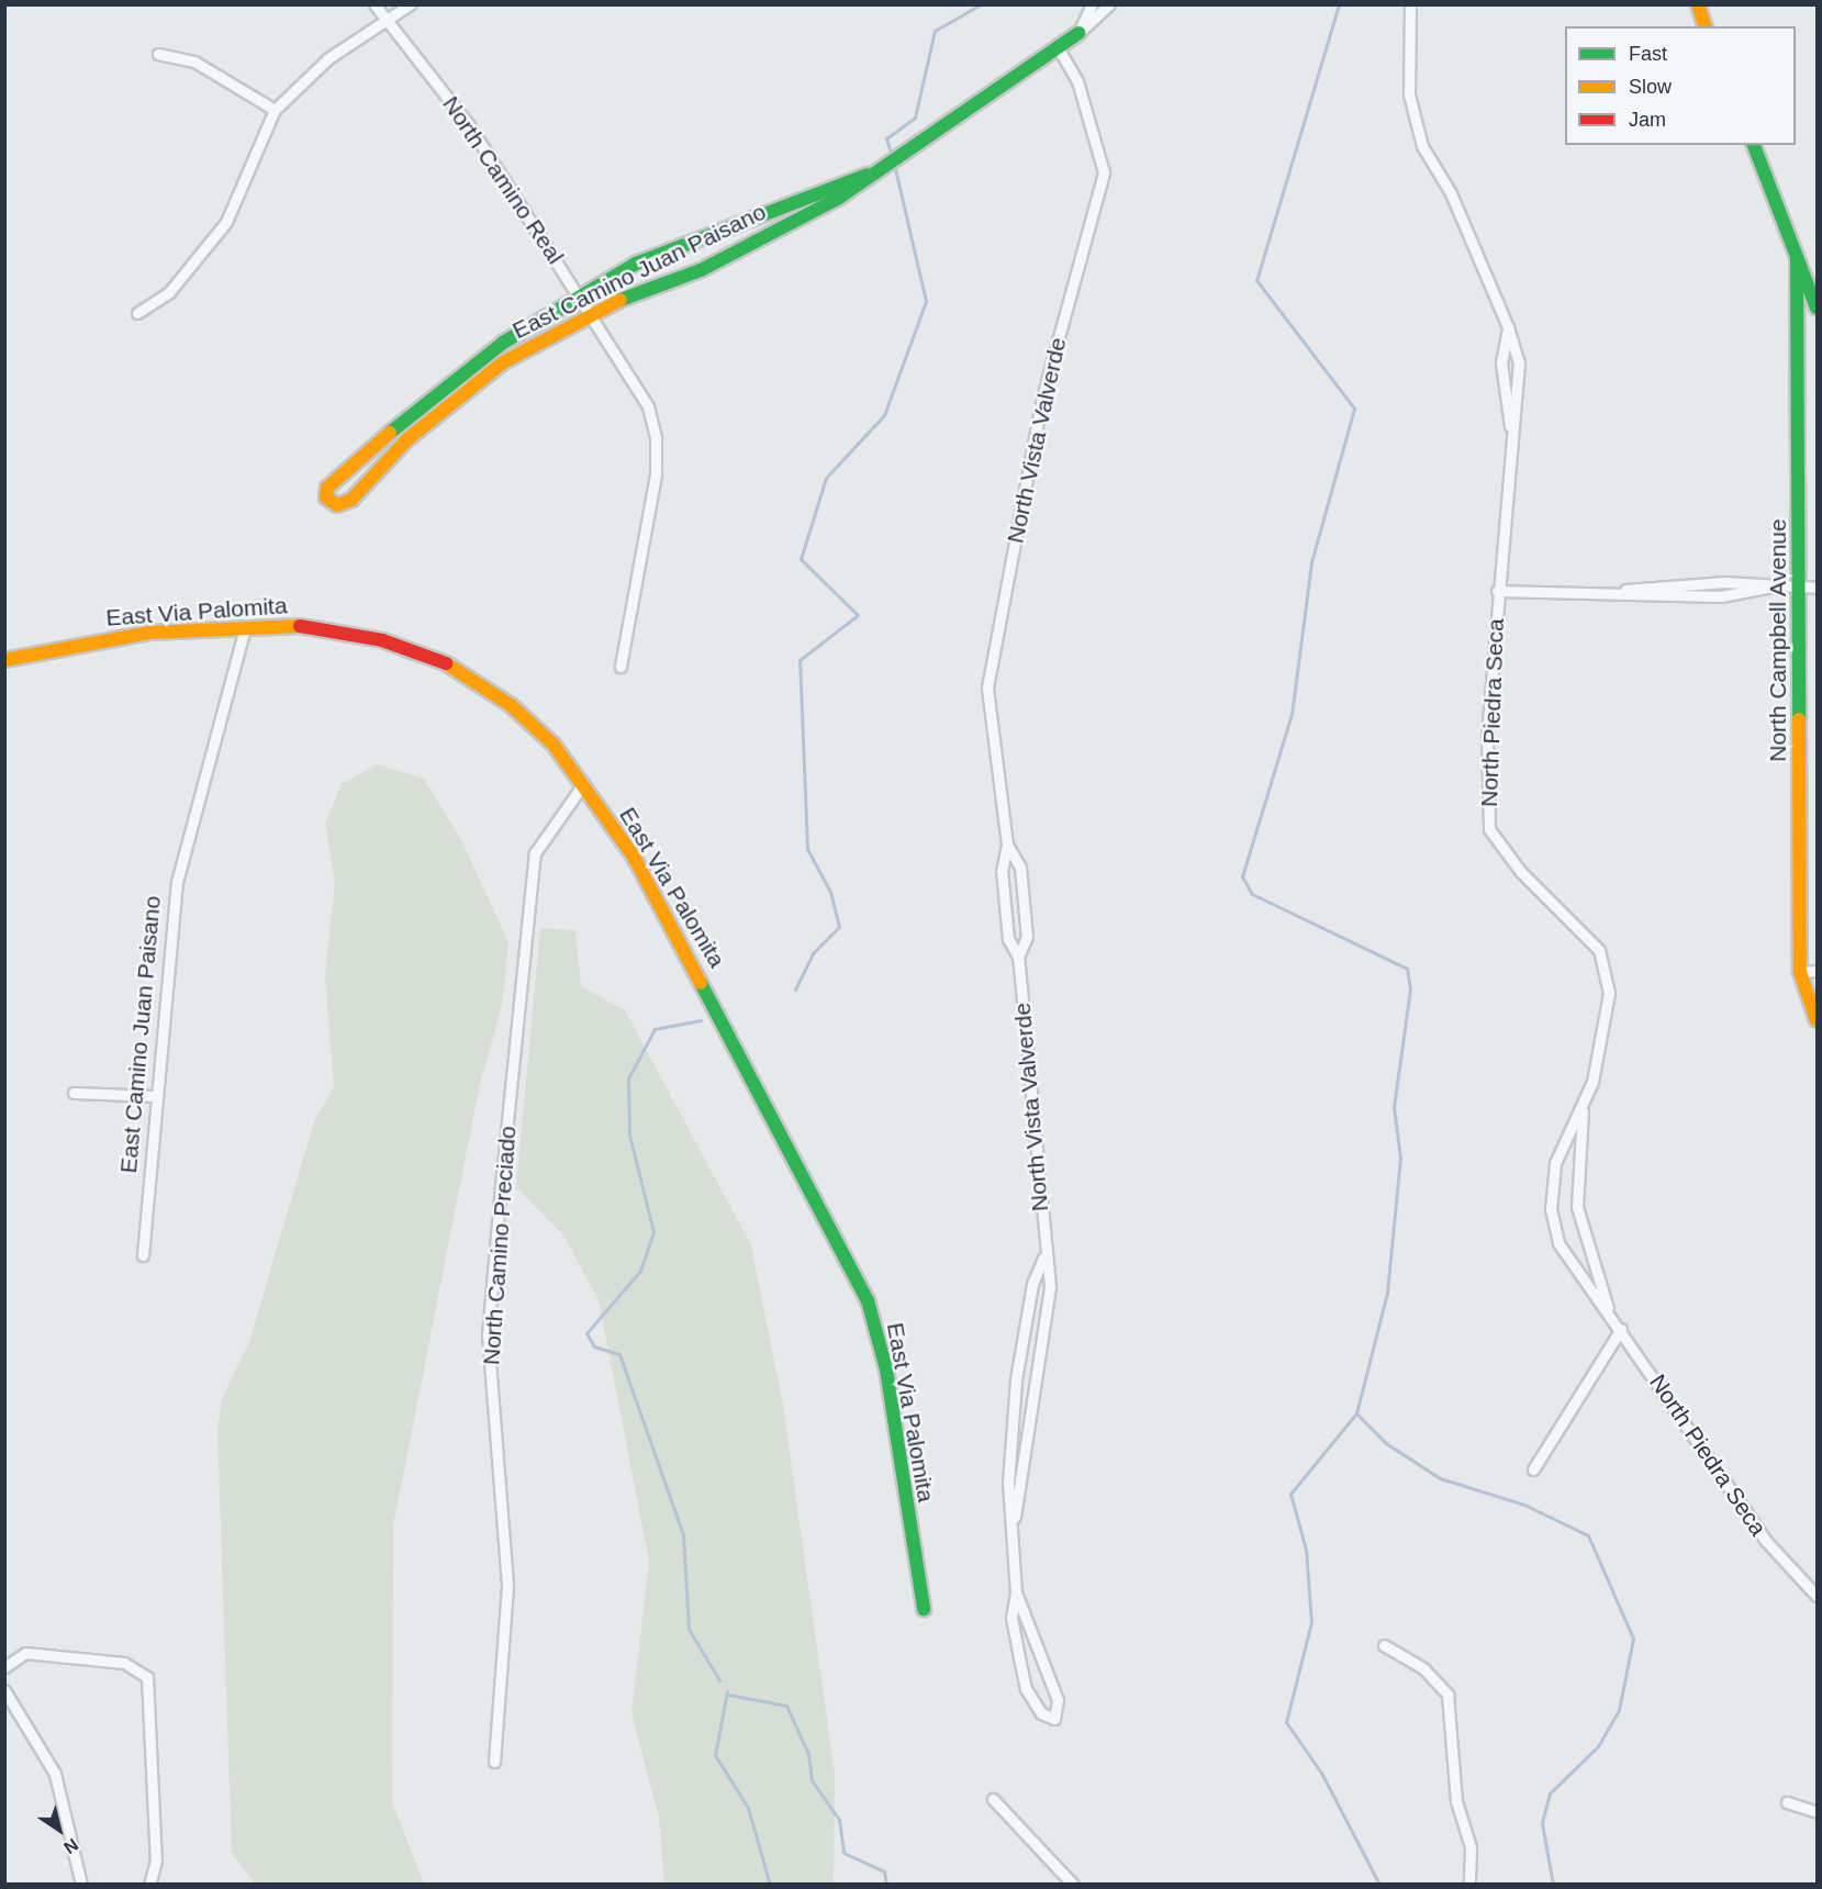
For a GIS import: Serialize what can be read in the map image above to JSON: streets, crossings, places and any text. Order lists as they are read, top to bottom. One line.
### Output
{"streets":{"street":["North Camino Real","East Camino Juan Paisano","North Vista Valverde","East Via Palomita","North Campbell Avenue","North Piedra Seca","North Camino Preciado"]},"crossings":[["North Camino Real","East Camino Juan Paisano"],["East Camino Juan Paisano","North Vista Valverde"],["East Camino Juan Paisano","East Via Palomita"],["East Via Palomita","North Camino Preciado"]],"legend":["Fast","Slow","Jam"],"north":"bottom right"}
